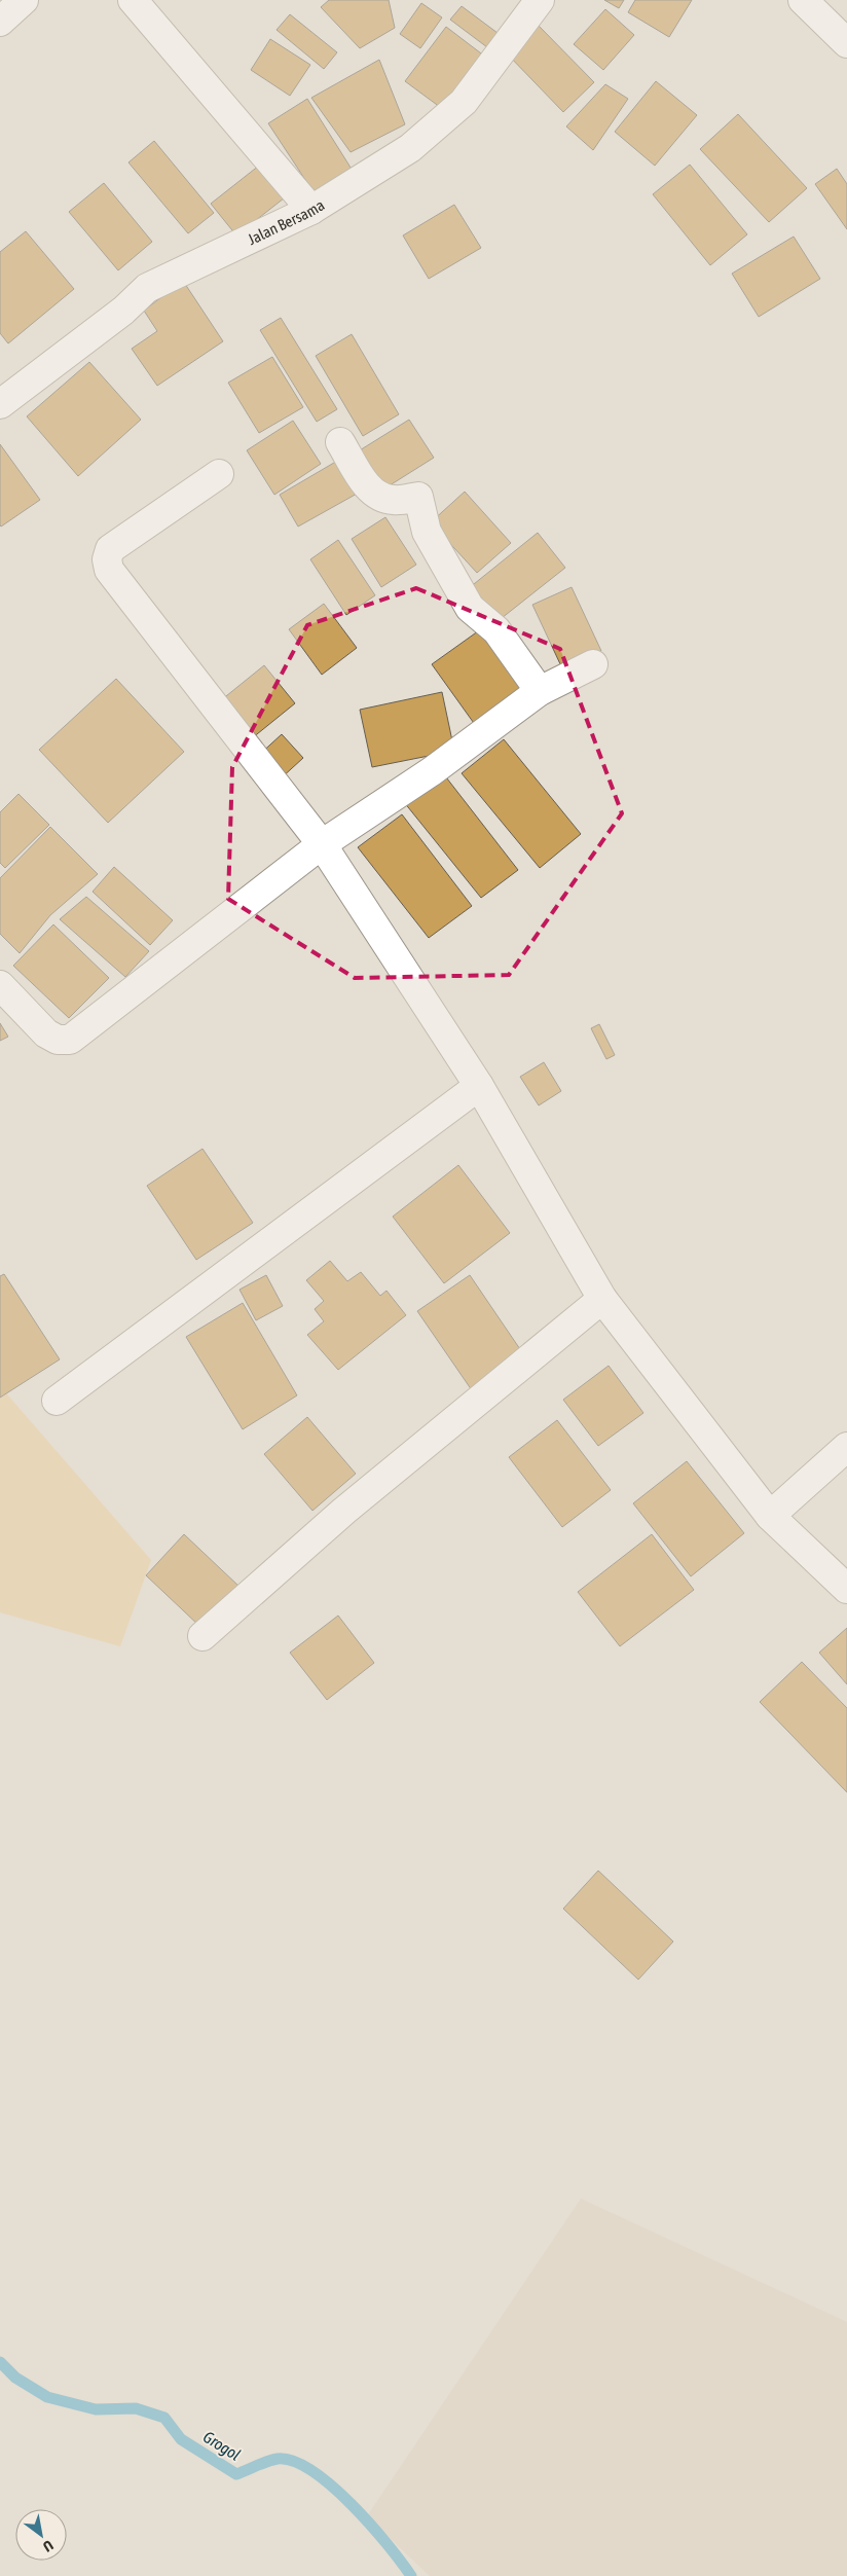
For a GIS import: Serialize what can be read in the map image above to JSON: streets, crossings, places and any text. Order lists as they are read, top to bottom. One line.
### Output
{"streets":{"street":["Jalan Bersama"]},"water":["Grogol"],"north":"bottom right"}
